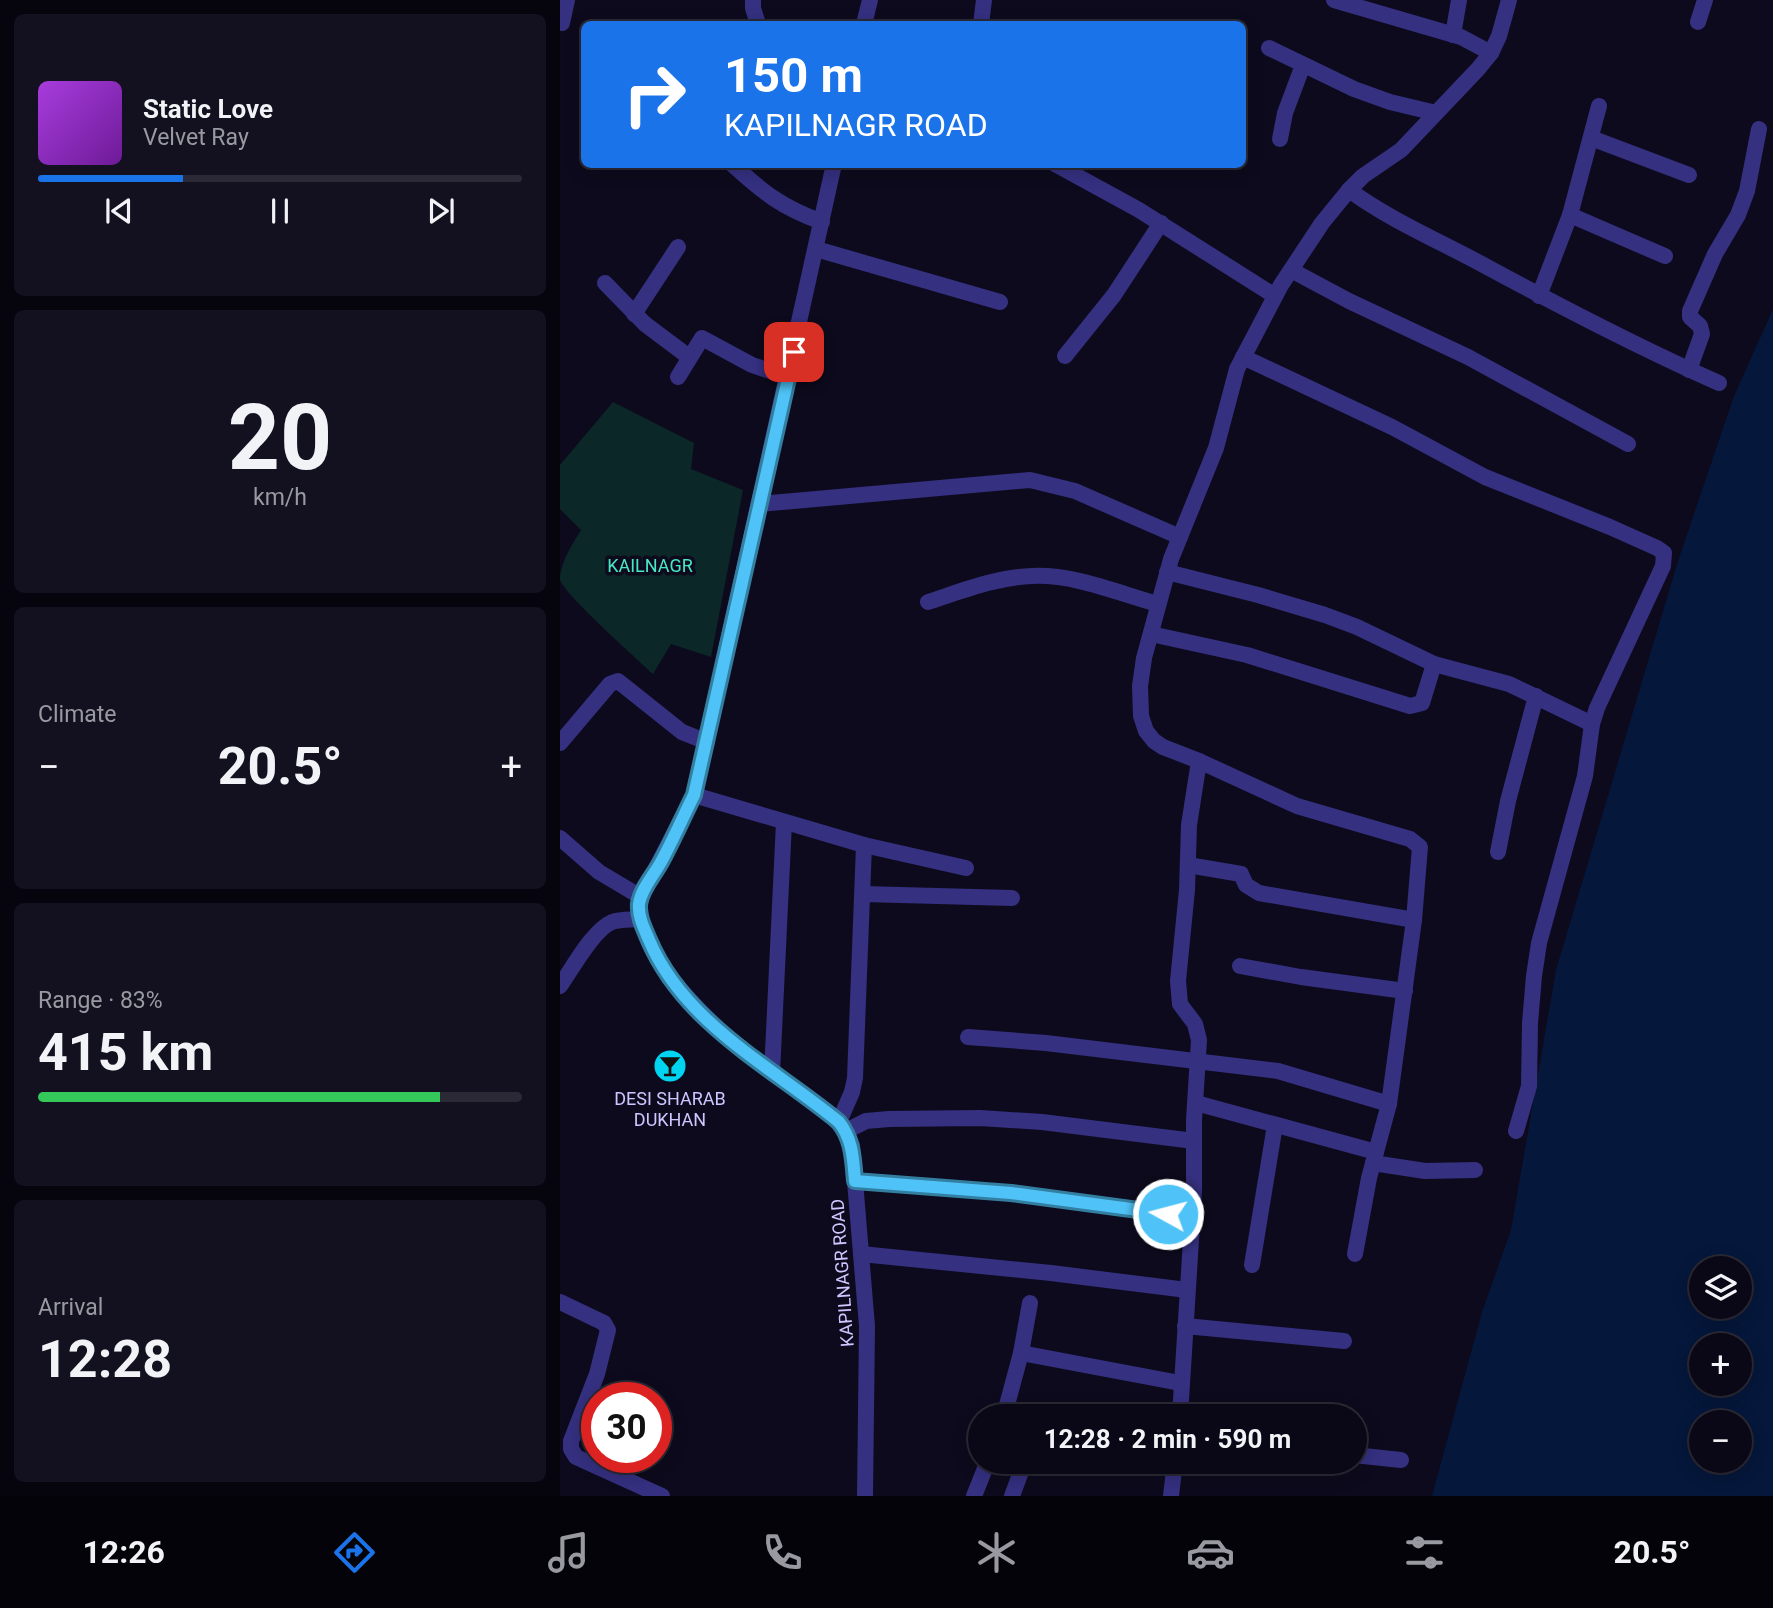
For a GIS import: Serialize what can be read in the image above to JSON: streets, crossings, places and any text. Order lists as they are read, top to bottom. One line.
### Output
{"streets":{"street":["KAPILNAGR ROAD"]},"parks":["KAILNAGR"],"places":{"bar":["DESI SHARAB DUKHAN"]},"page":{"turn":["150 m","KAPILNAGR ROAD"],"song":["Static Love","Velvet Ray"],"tile":[["20","km/h"],"Climate",["Range · 83%","415 km"],["Arrival","12:28"]],"heat":["−","20.5°","+"],"map_buttons":["+","−"],"limit":"30","trip":"12:28 · 2 min · 590 m","tabs":["12:26","20.5°"]}}
